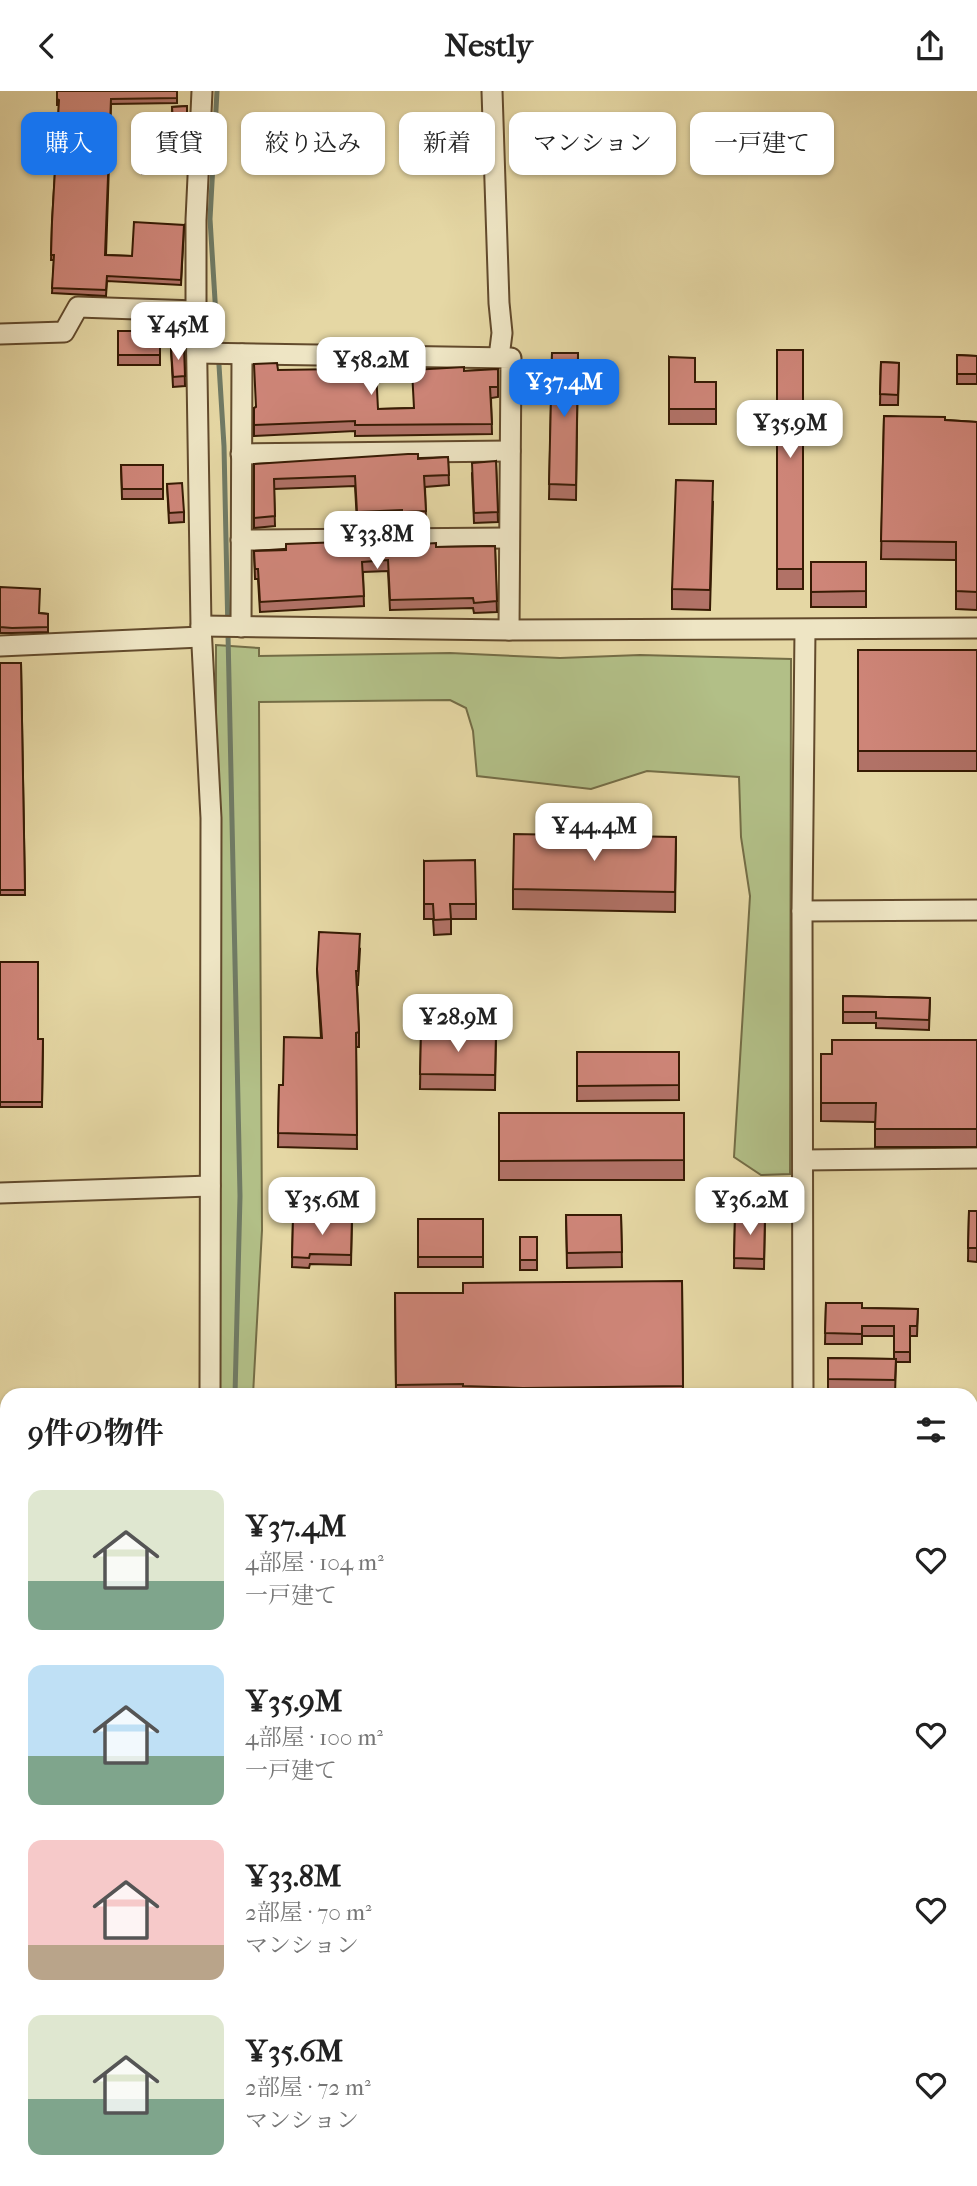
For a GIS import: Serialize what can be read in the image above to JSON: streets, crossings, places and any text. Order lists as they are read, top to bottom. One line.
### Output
{"page":{"header":"Nestly","chip":["購入","賃貸","絞り込み","新着","マンション","一戸建て"],"price":["¥45M","¥58.2M","¥37.4M","¥35.9M","¥33.8M","¥44.4M","¥28.9M","¥35.6M","¥36.2M"],"heading":"9件の物件","list":[{"name":"¥37.4M","note":"4部屋 · 104 m² · 一戸建て"},{"name":"¥35.9M","note":"4部屋 · 100 m² · 一戸建て"},{"name":"¥33.8M","note":"2部屋 · 70 m² · マンション"},{"name":"¥35.6M","note":"2部屋 · 72 m² · マンション"}]}}
